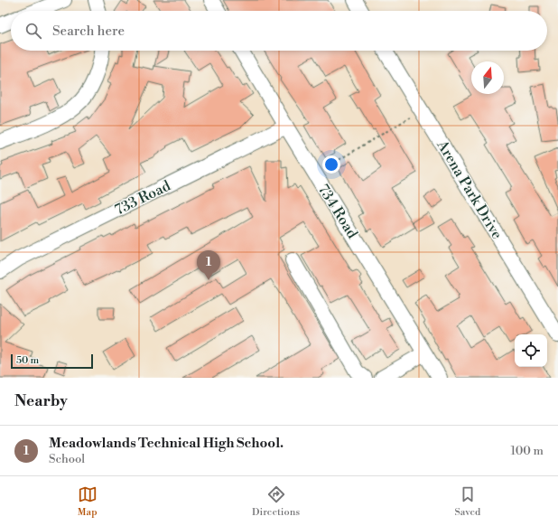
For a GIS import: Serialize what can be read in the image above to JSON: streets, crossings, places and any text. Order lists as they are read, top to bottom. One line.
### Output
{"streets":{"street":["Arena Park Drive","733 Road","734 Road"]},"crossings":[["733 Road","734 Road"]],"scale_bar":"50 m","north":"top","page":{"search":"Search here","pins":"1","scale":"50 m","heading":"Nearby","list":[{"mark":"1","name":"Meadowlands Technical High School.","note":"School","value":"100 m"}],"nav":["Map","Directions","Saved"]}}
